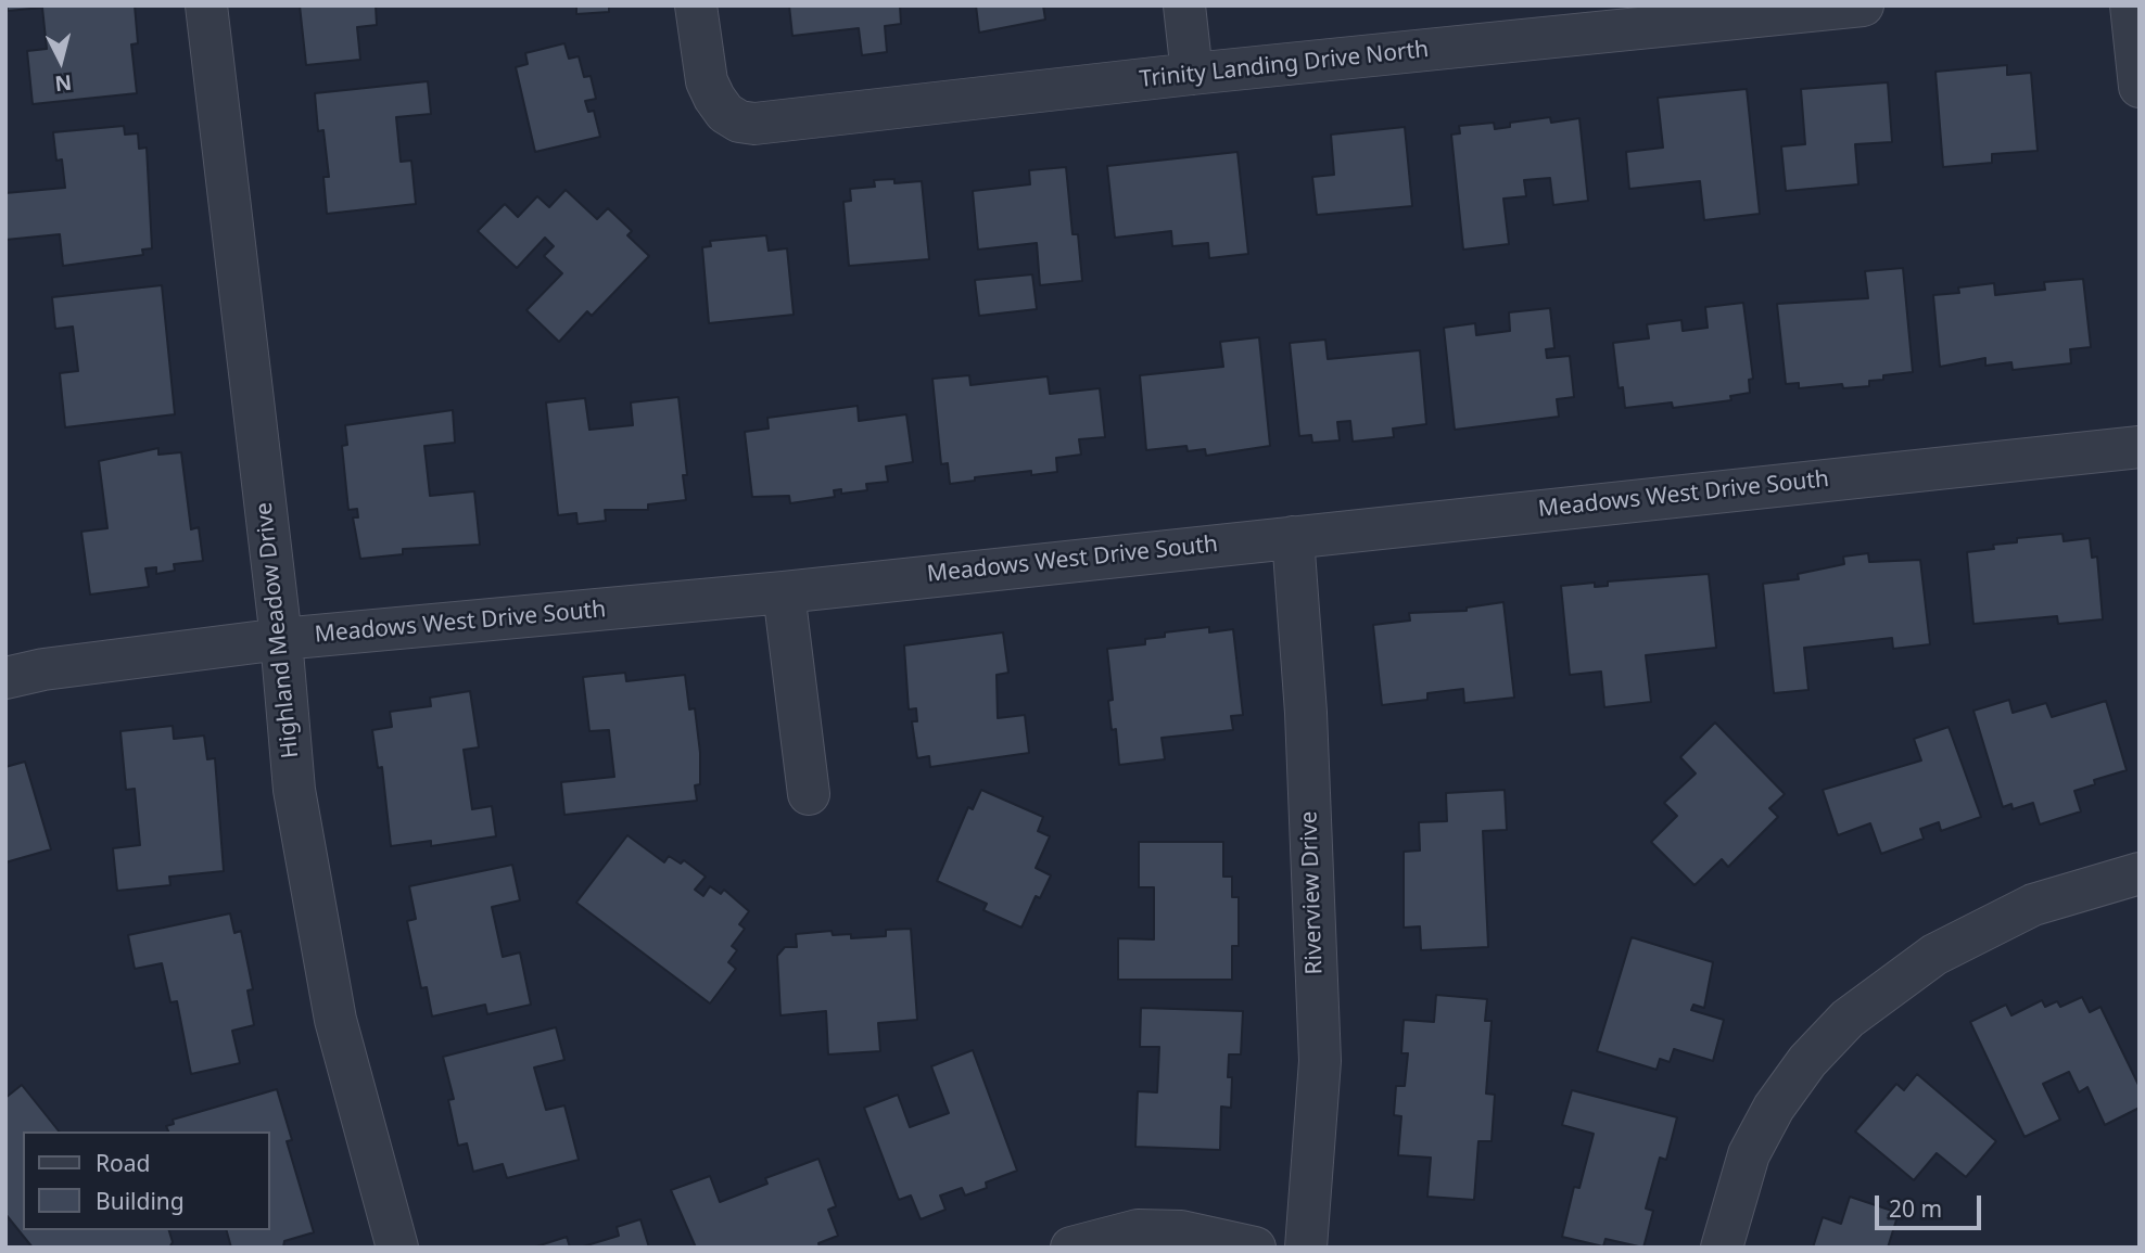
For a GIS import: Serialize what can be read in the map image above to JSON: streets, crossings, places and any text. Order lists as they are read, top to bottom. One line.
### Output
{"streets":{"street":["Trinity Landing Drive North","Meadows West Drive South","Highland Meadow Drive","Riverview Drive"]},"crossings":[["Meadows West Drive South","Highland Meadow Drive"],["Meadows West Drive South","Riverview Drive"]],"legend":["Road","Building"],"scale_bar":"20 m","north":"bottom"}
